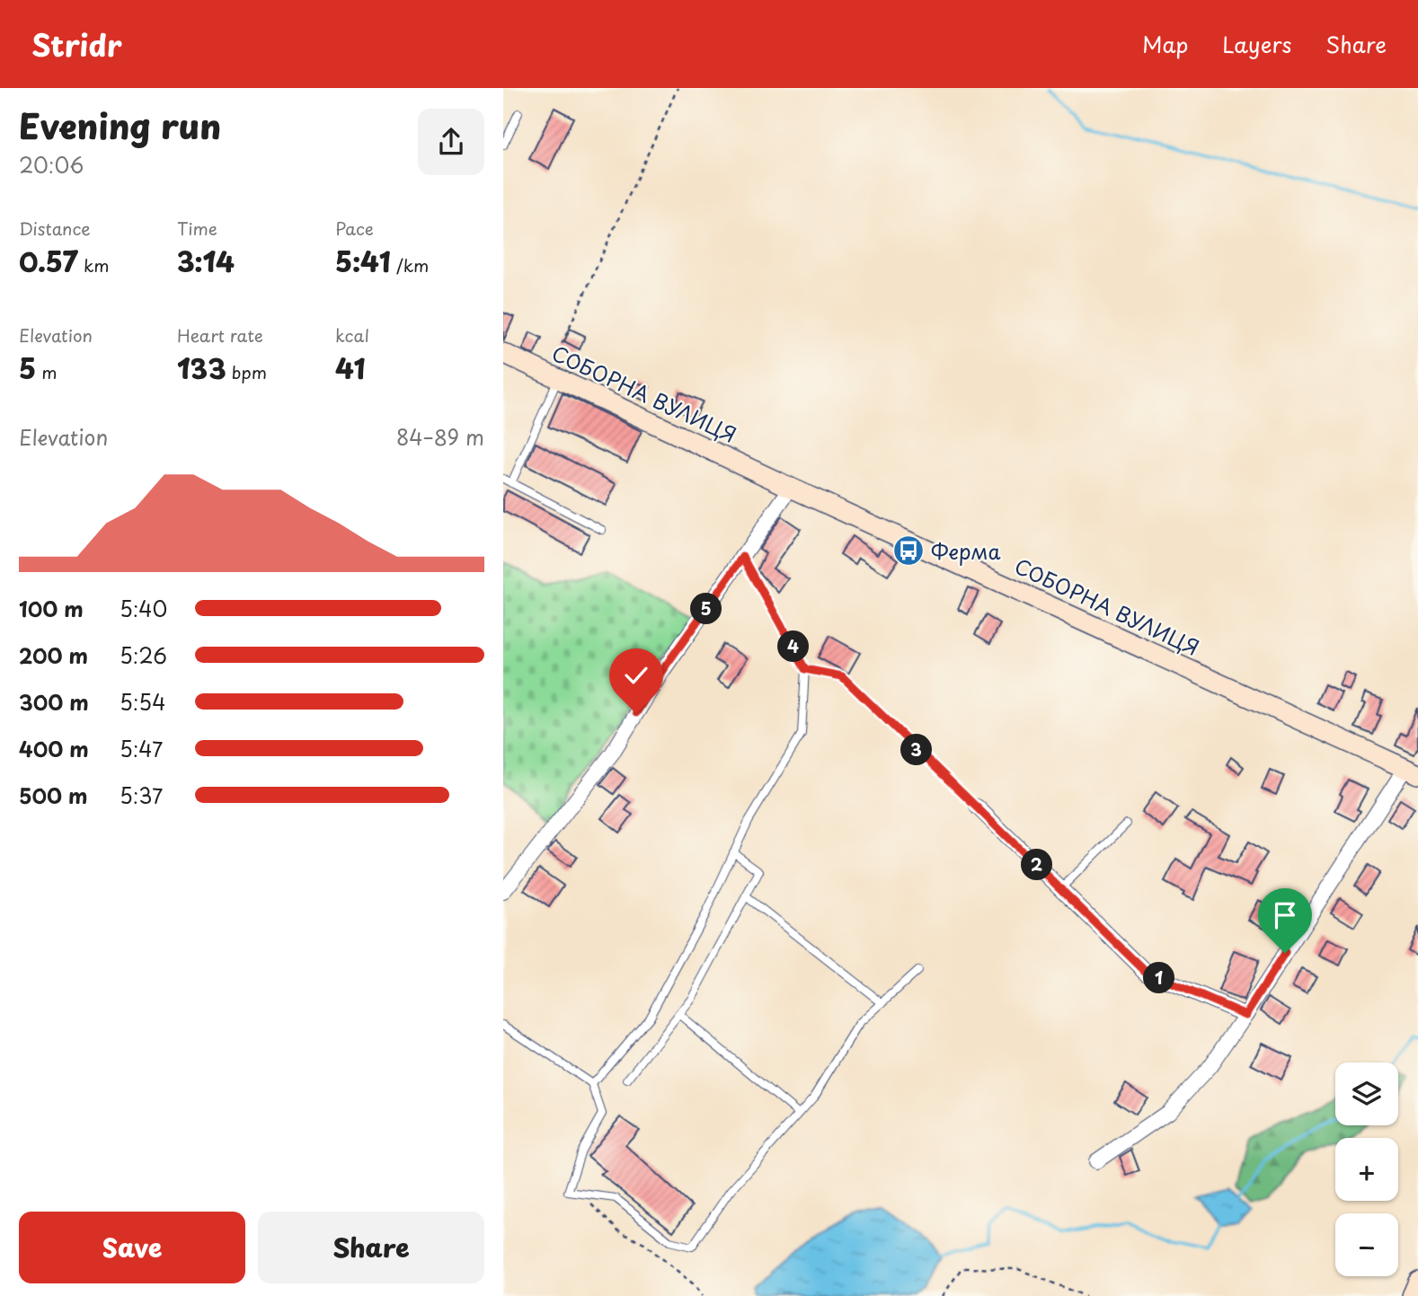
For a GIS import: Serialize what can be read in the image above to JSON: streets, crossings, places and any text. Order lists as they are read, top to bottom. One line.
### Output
{"streets":{"main road":["СОБОРНА ВУЛИЦЯ"]},"places":{"bus stop":["Ферма"]},"page":{"header":"Stridr","nav":["Map","Layers","Share"],"heading":["Evening run","20:06"],"stats":[["Distance","0.57 km"],["Time","3:14"],["Pace","5:41 /km"],["Elevation","5 m"],["Heart rate","133 bpm"],["kcal","41"]],"chart":["Elevation","84–89 m"],"list":[{"name":"100 m","note":"5:40"},{"name":"200 m","note":"5:26"},{"name":"300 m","note":"5:54"},{"name":"400 m","note":"5:47"},{"name":"500 m","note":"5:37"}],"pins":["5","4","3","2","1"],"map_buttons":["+","−"],"buttons":["Save","Share"]}}
